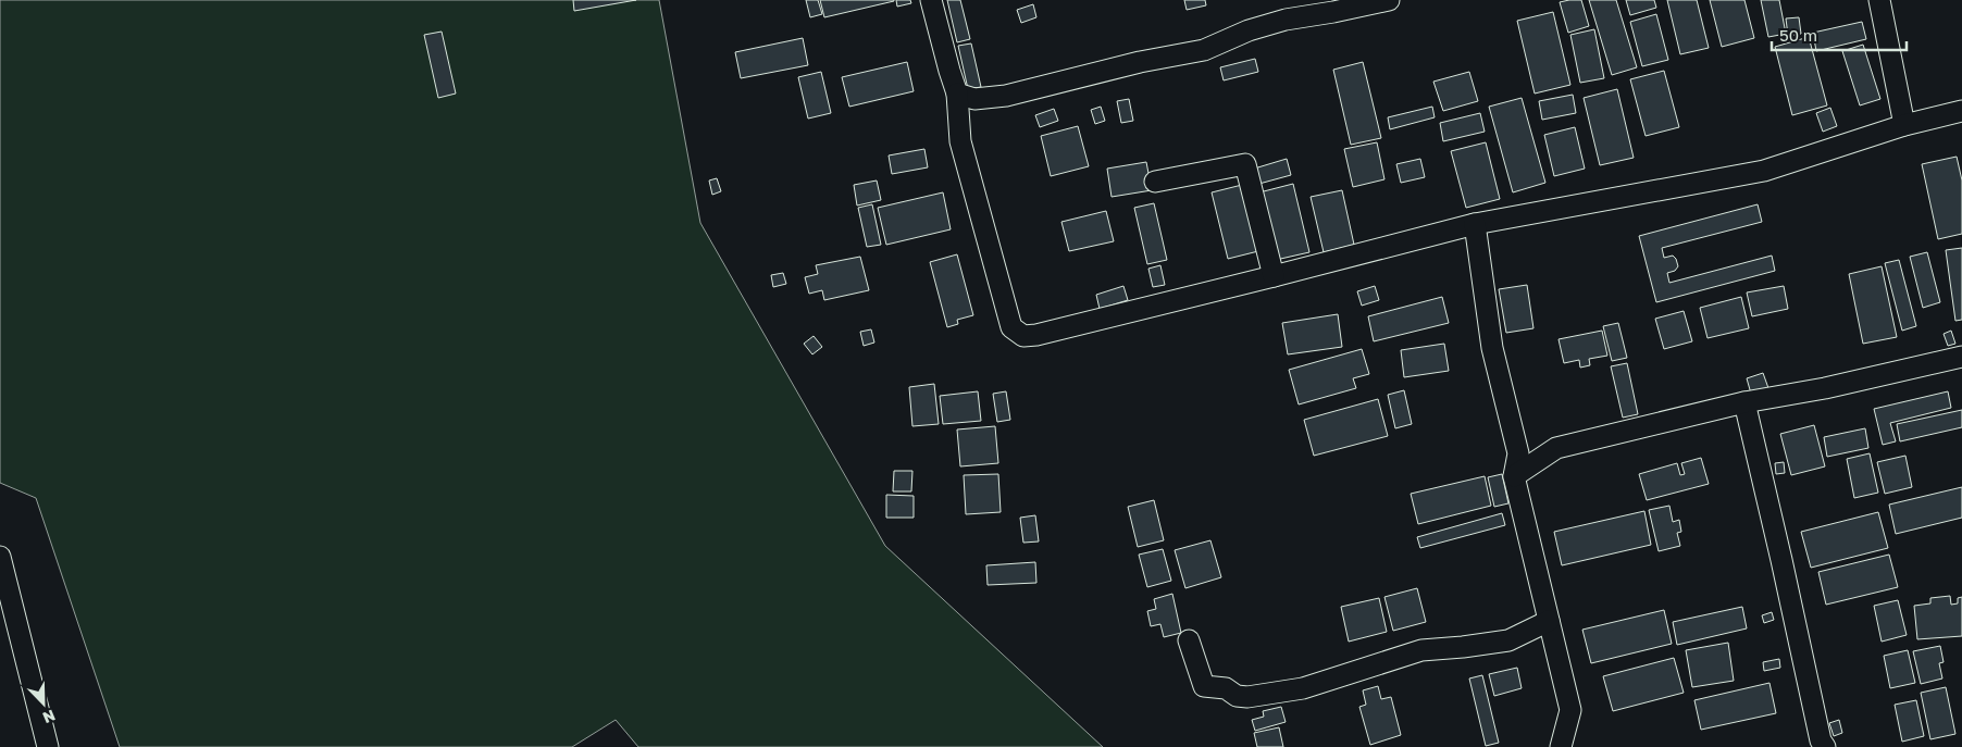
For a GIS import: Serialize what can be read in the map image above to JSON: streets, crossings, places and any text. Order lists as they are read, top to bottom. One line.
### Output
{"scale_bar":"50 m","north":"bottom right"}
